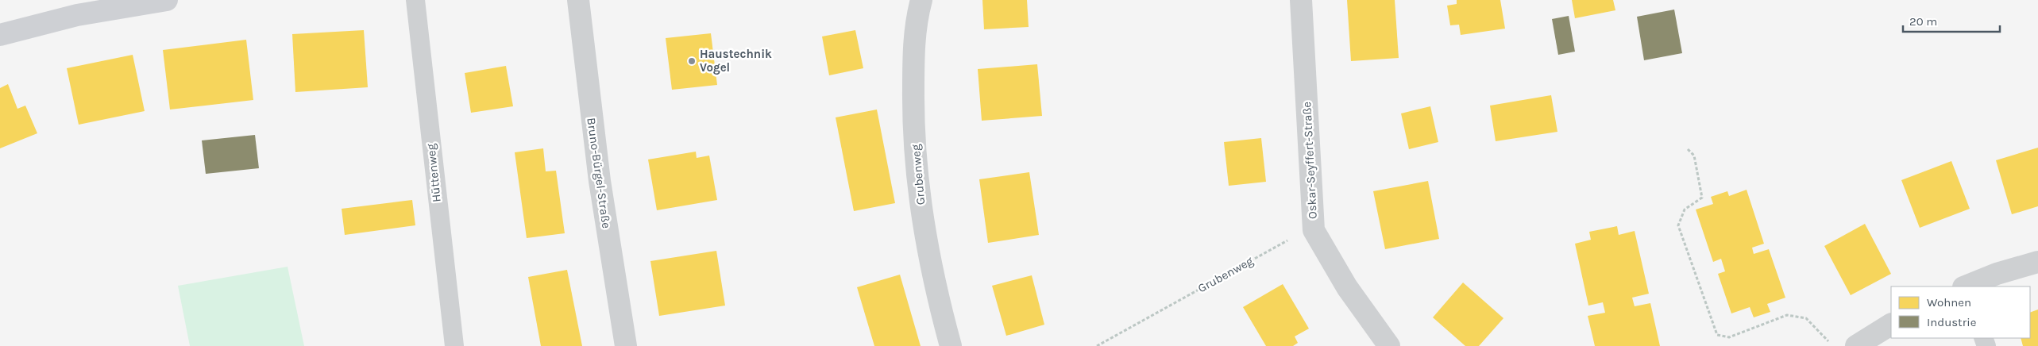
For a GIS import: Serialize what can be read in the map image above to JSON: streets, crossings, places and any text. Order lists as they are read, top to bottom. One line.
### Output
{"streets":{"street":["Oskar-Seyffert-Straße","Bruno-Bürgel-Straße","Grubenweg"],"lane":["Hüttenweg"]},"crossings":[["Oskar-Seyffert-Straße","Grubenweg"]],"places":["Haustechnik Vogel"],"legend":["Wohnen","Industrie"],"scale_bar":"20 m"}
